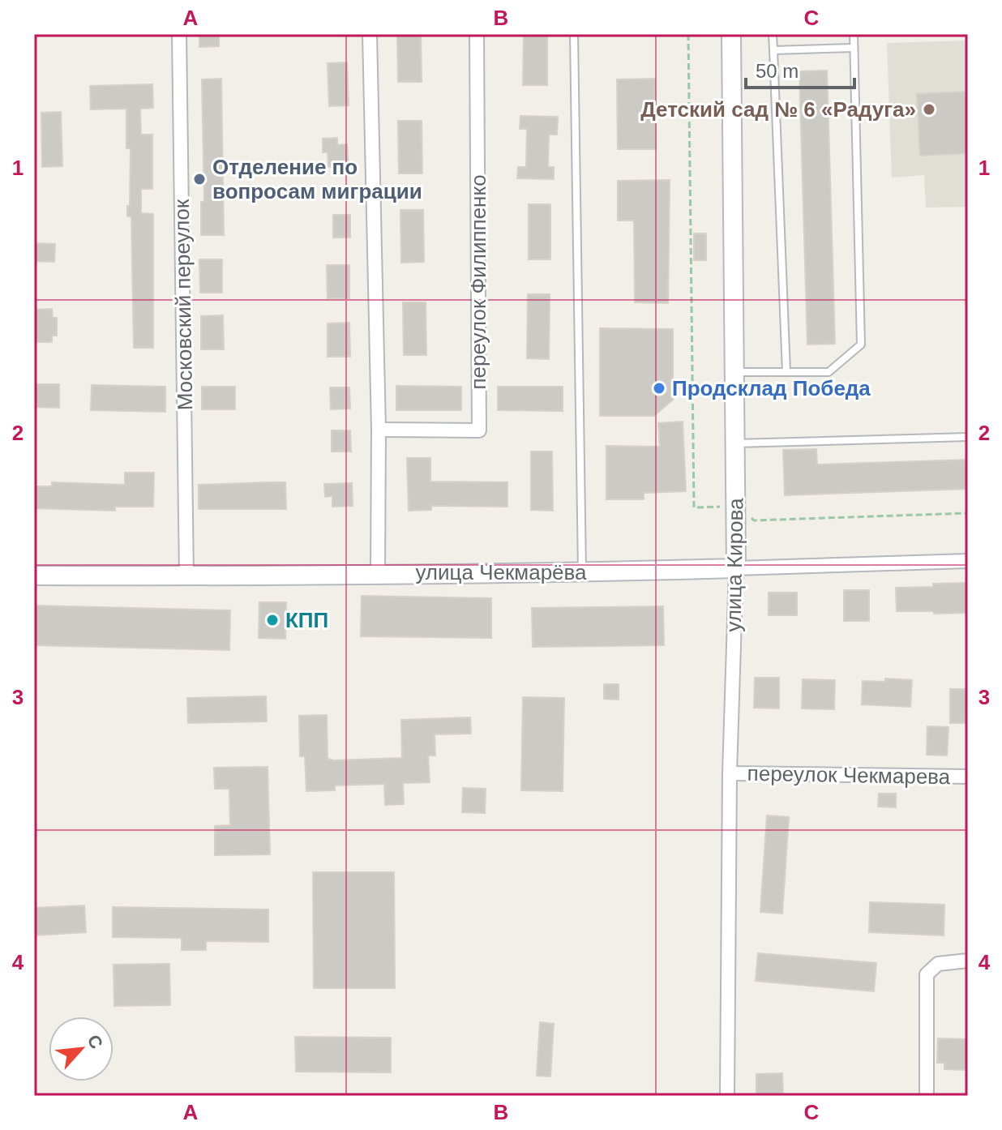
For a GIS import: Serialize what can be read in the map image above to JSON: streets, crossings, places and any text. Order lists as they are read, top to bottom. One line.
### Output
{"streets":{"street":["переулок Филиппенко","Московский переулок","улица Кирова","улица Чекмарёва","переулок Чекмарева"]},"crossings":[["Московский переулок","улица Чекмарёва"],["улица Кирова","улица Чекмарёва"],["улица Кирова","переулок Чекмарева"]],"places":["Детский сад № 6 «Радуга»","Отделение по вопросам миграции","Продсклад Победа","КПП"],"scale_bar":"50 m","north":"top right","grid":{"columns":["A","B","C"],"rows":["1","2","3","4"]}}
